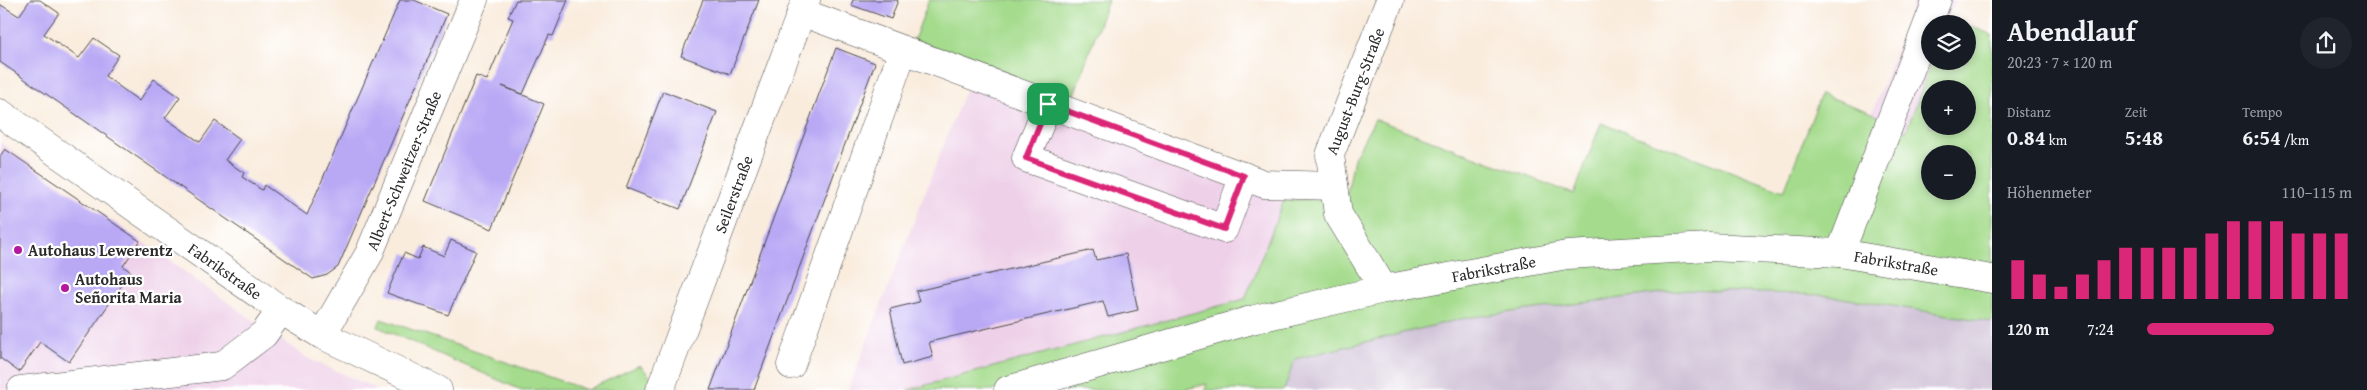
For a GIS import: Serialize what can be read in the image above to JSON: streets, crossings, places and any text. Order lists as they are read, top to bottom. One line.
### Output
{"streets":{"street":["August-Burg-Straße","Albert-Schweitzer-Straße","Seilerstraße","Fabrikstraße"]},"crossings":[["August-Burg-Straße","Fabrikstraße"],["Albert-Schweitzer-Straße","Fabrikstraße"]],"places":["Autohaus Lewerentz","Autohaus Señorita Maria"],"page":{"heading":["Abendlauf","20:23 · 7 × 120 m"],"map_buttons":["+","−"],"stats":[["Distanz","0.84 km"],["Zeit","5:48"],["Tempo","6:54 /km"]],"chart":["Höhenmeter","110–115 m"],"list":[{"name":"120 m","note":"7:24"}]}}
